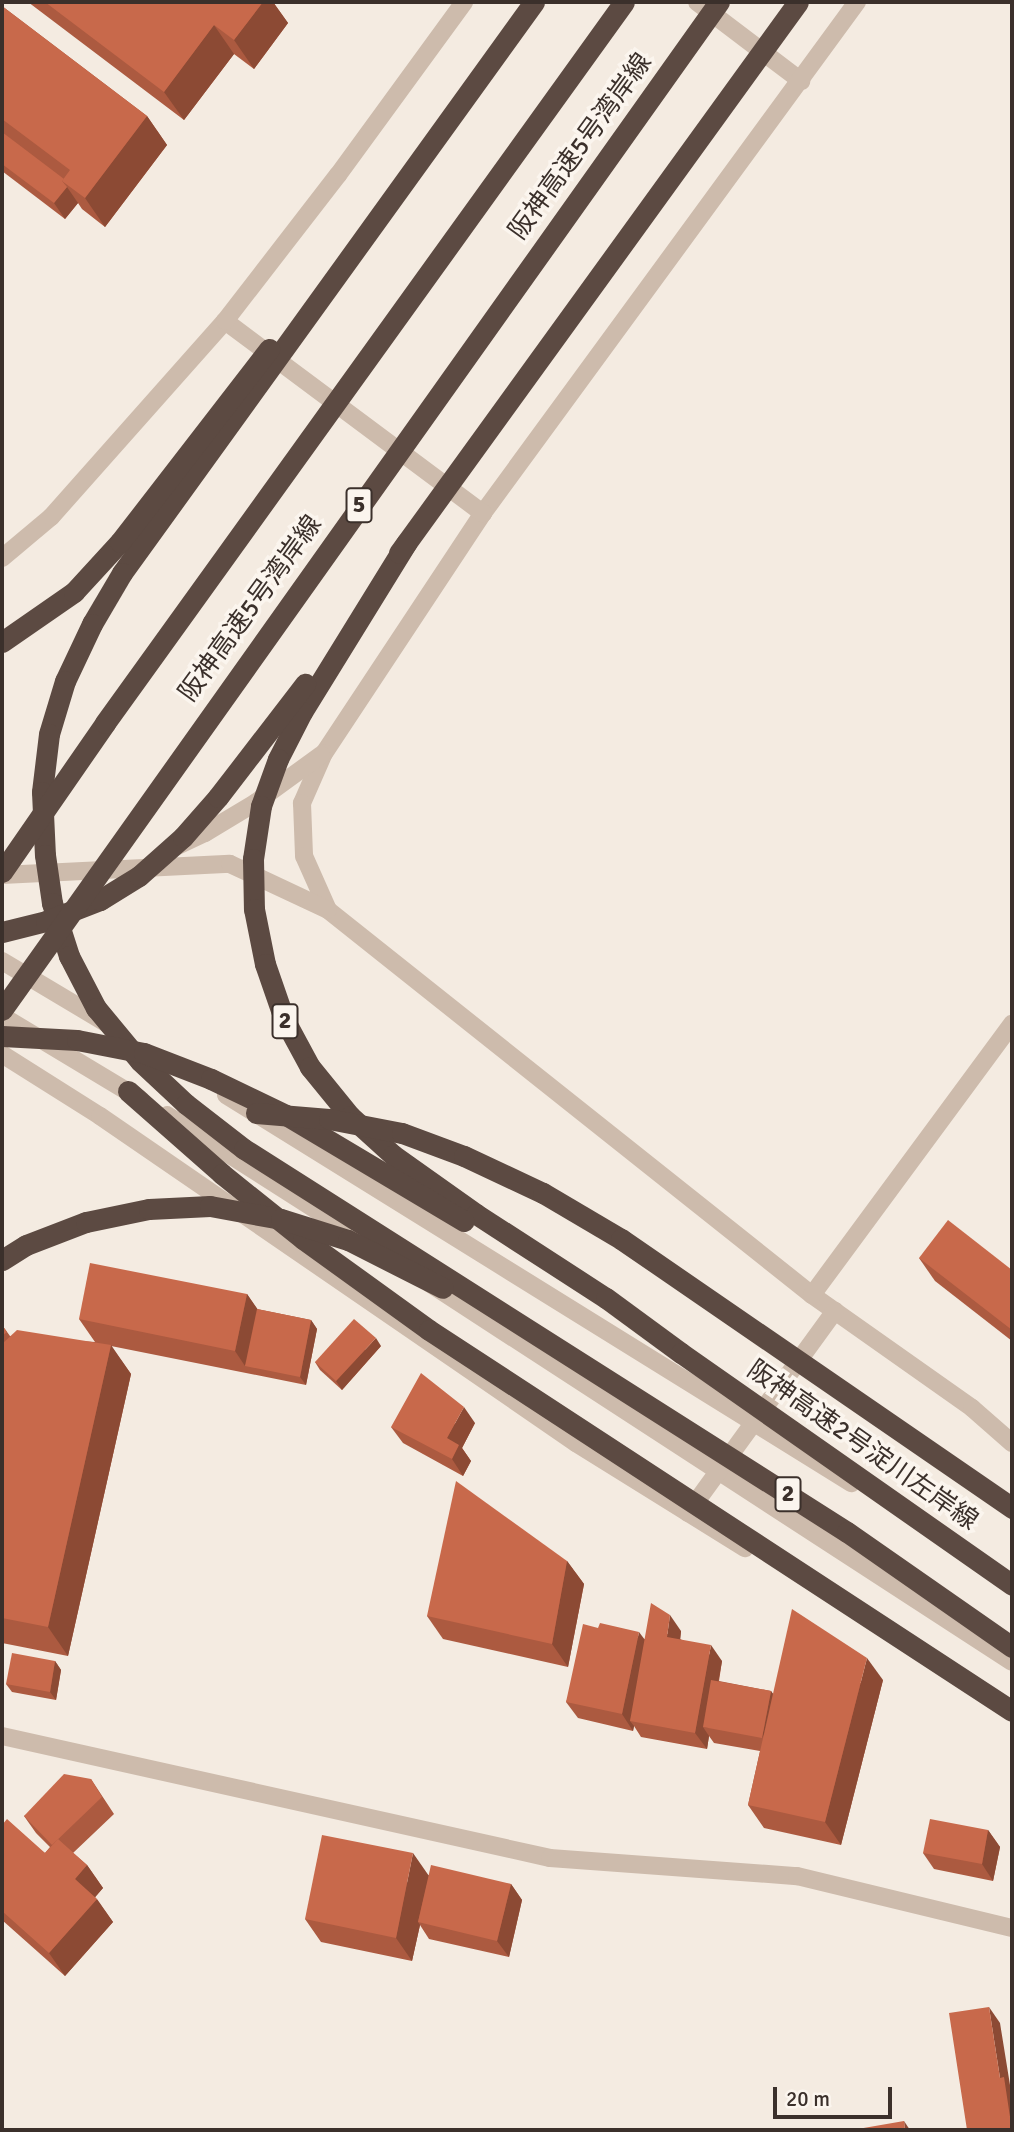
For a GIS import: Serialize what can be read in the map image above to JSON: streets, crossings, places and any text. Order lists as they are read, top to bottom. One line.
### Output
{"streets":{"highway":["阪神高速5号湾岸線","5","2","阪神高速2号淀川左岸線"]},"crossings":[["5","2"],["2","阪神高速2号淀川左岸線"]],"scale_bar":"20 m"}
